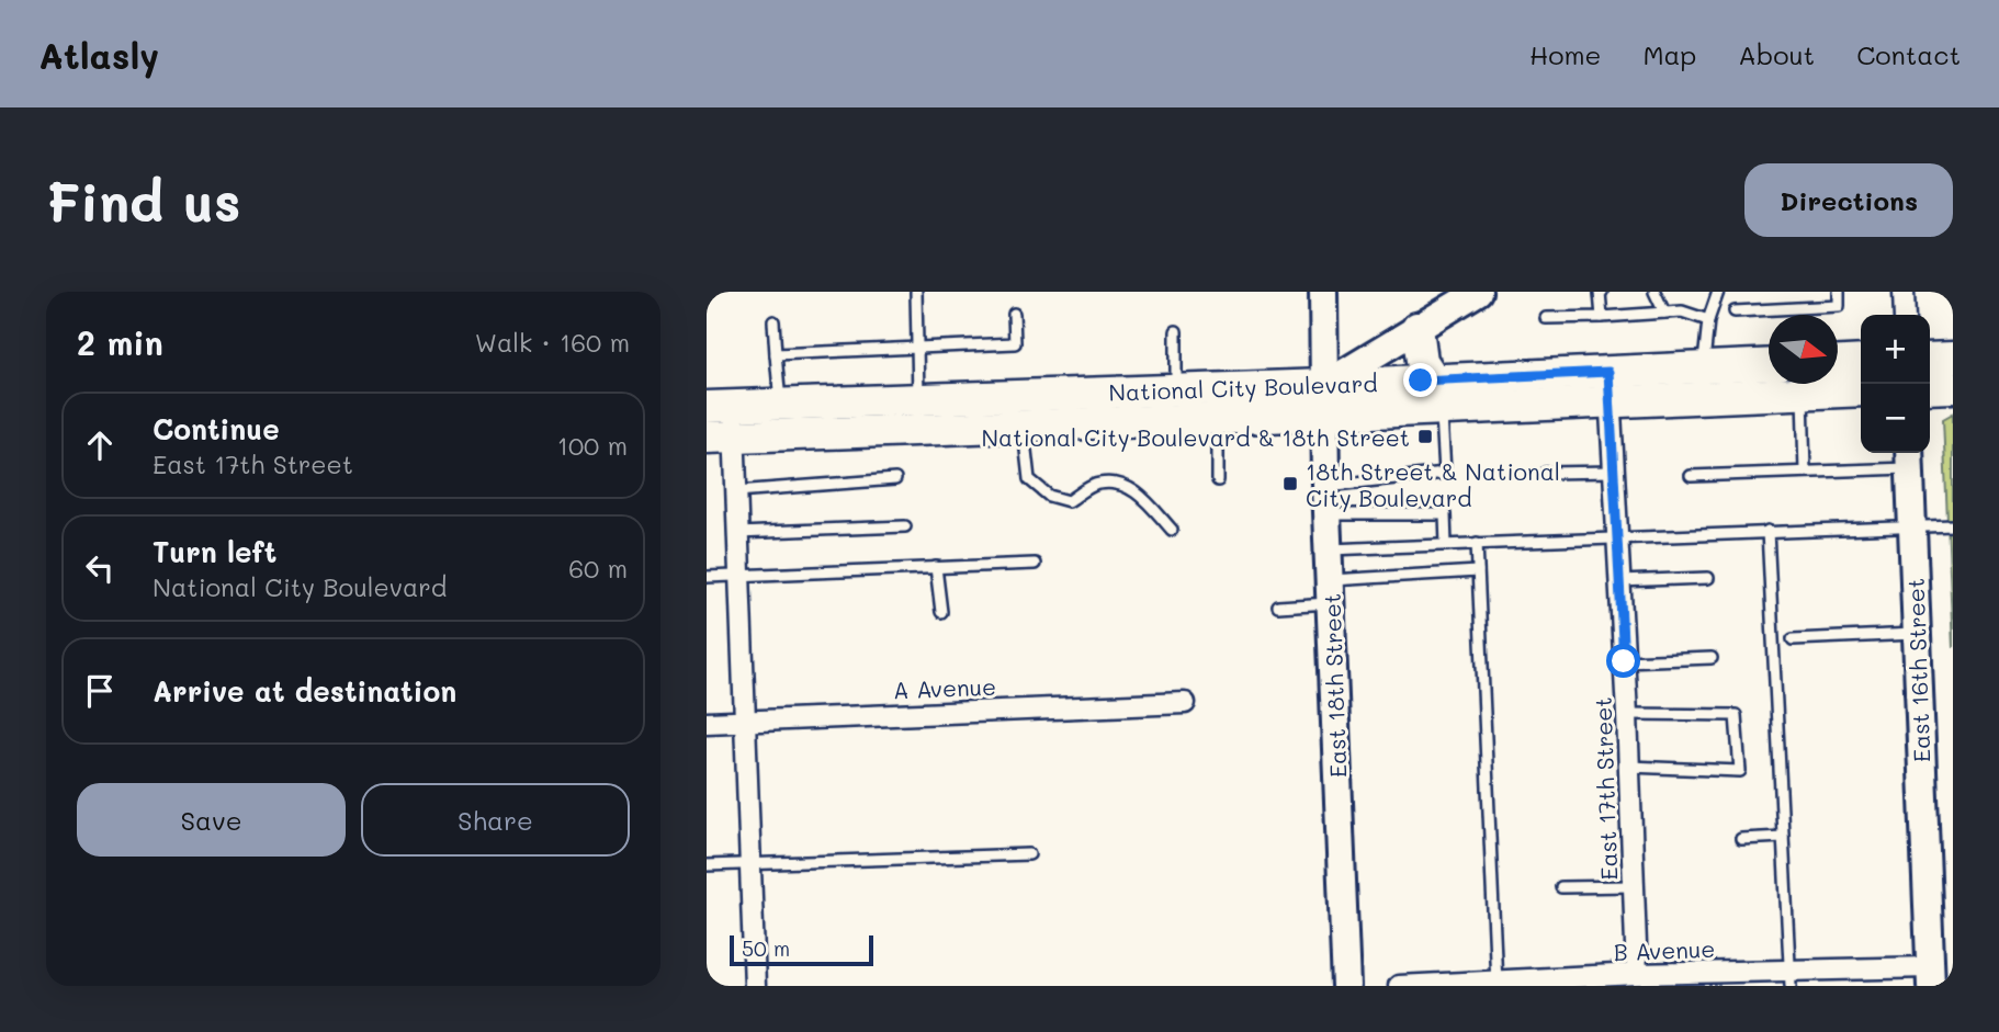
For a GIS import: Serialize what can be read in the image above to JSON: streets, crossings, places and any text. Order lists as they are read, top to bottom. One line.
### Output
{"streets":{"main road":["National City Boulevard"],"street":["East 16th Street","East 18th Street","A Avenue","East 17th Street","B Avenue"]},"crossings":[["National City Boulevard","East 18th Street"],["National City Boulevard","East 17th Street"],["East 16th Street","B Avenue"],["East 17th Street","B Avenue"]],"places":{"transit":["National City Boulevard & 18th Street","18th Street & National City Boulevard"]},"scale_bar":"50 m","north":"right","page":{"header":"Atlasly","nav":["Home","Map","About","Contact"],"buttons":["Directions",["Save","Share"]],"title":"Find us","heading":["2 min","Walk · 160 m"],"map_buttons":["+","−"],"list":[["Continue","East 17th Street","100 m"],["Turn left","National City Boulevard","60 m"],"Arrive at destination"],"scale":"50 m"}}
